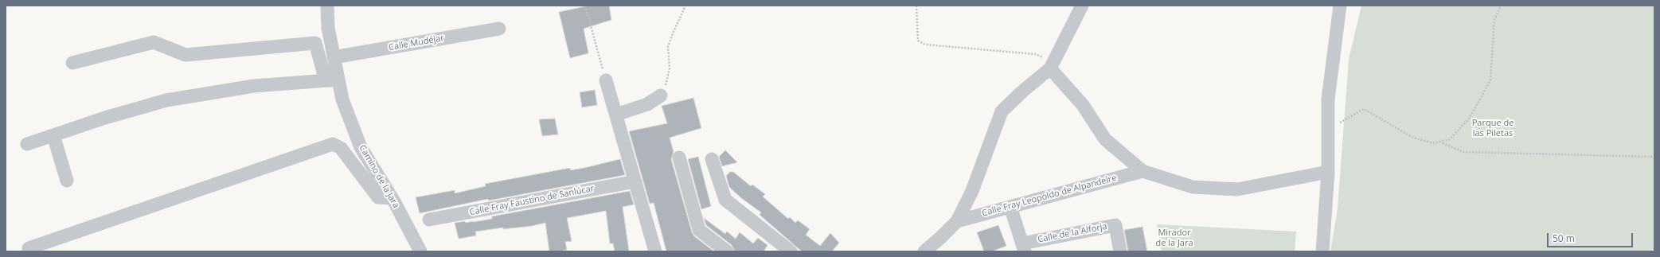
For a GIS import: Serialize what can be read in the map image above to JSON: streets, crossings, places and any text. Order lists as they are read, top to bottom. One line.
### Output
{"streets":{"street":["Calle Mudéjar","Camino de la Jara","Calle Fray Leopoldo de Alpandeire","Calle Fray Faustino de Sanlúcar","Calle de la Alforja"]},"crossings":[["Calle Mudéjar","Camino de la Jara"]],"parks":["Parque de las Piletas","Mirador de la Jara"],"scale_bar":"50 m"}
